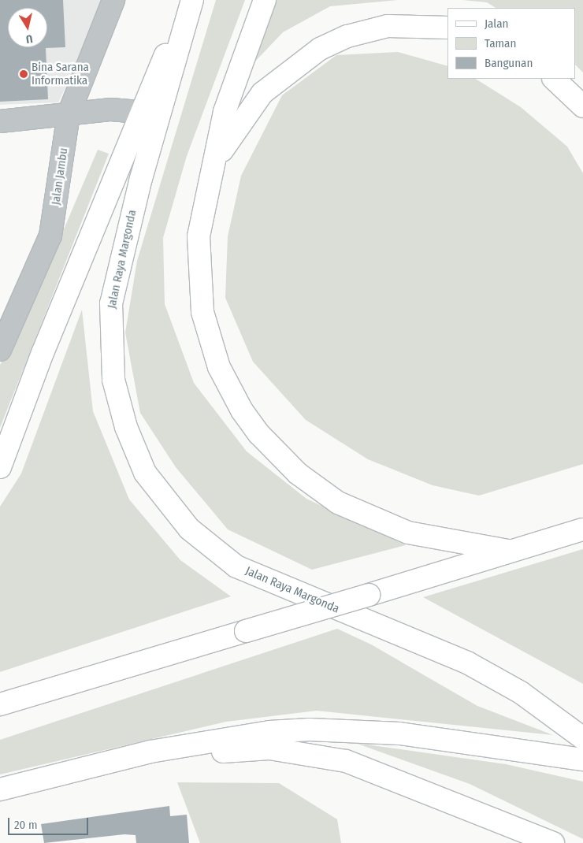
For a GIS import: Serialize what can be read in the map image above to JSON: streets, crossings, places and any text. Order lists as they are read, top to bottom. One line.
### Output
{"streets":{"main road":["Jalan Raya Margonda"],"street":["Jalan Jambu"]},"places":["Bina Sarana Informatika"],"legend":["Jalan","Taman","Bangunan"],"scale_bar":"20 m","north":"bottom"}
